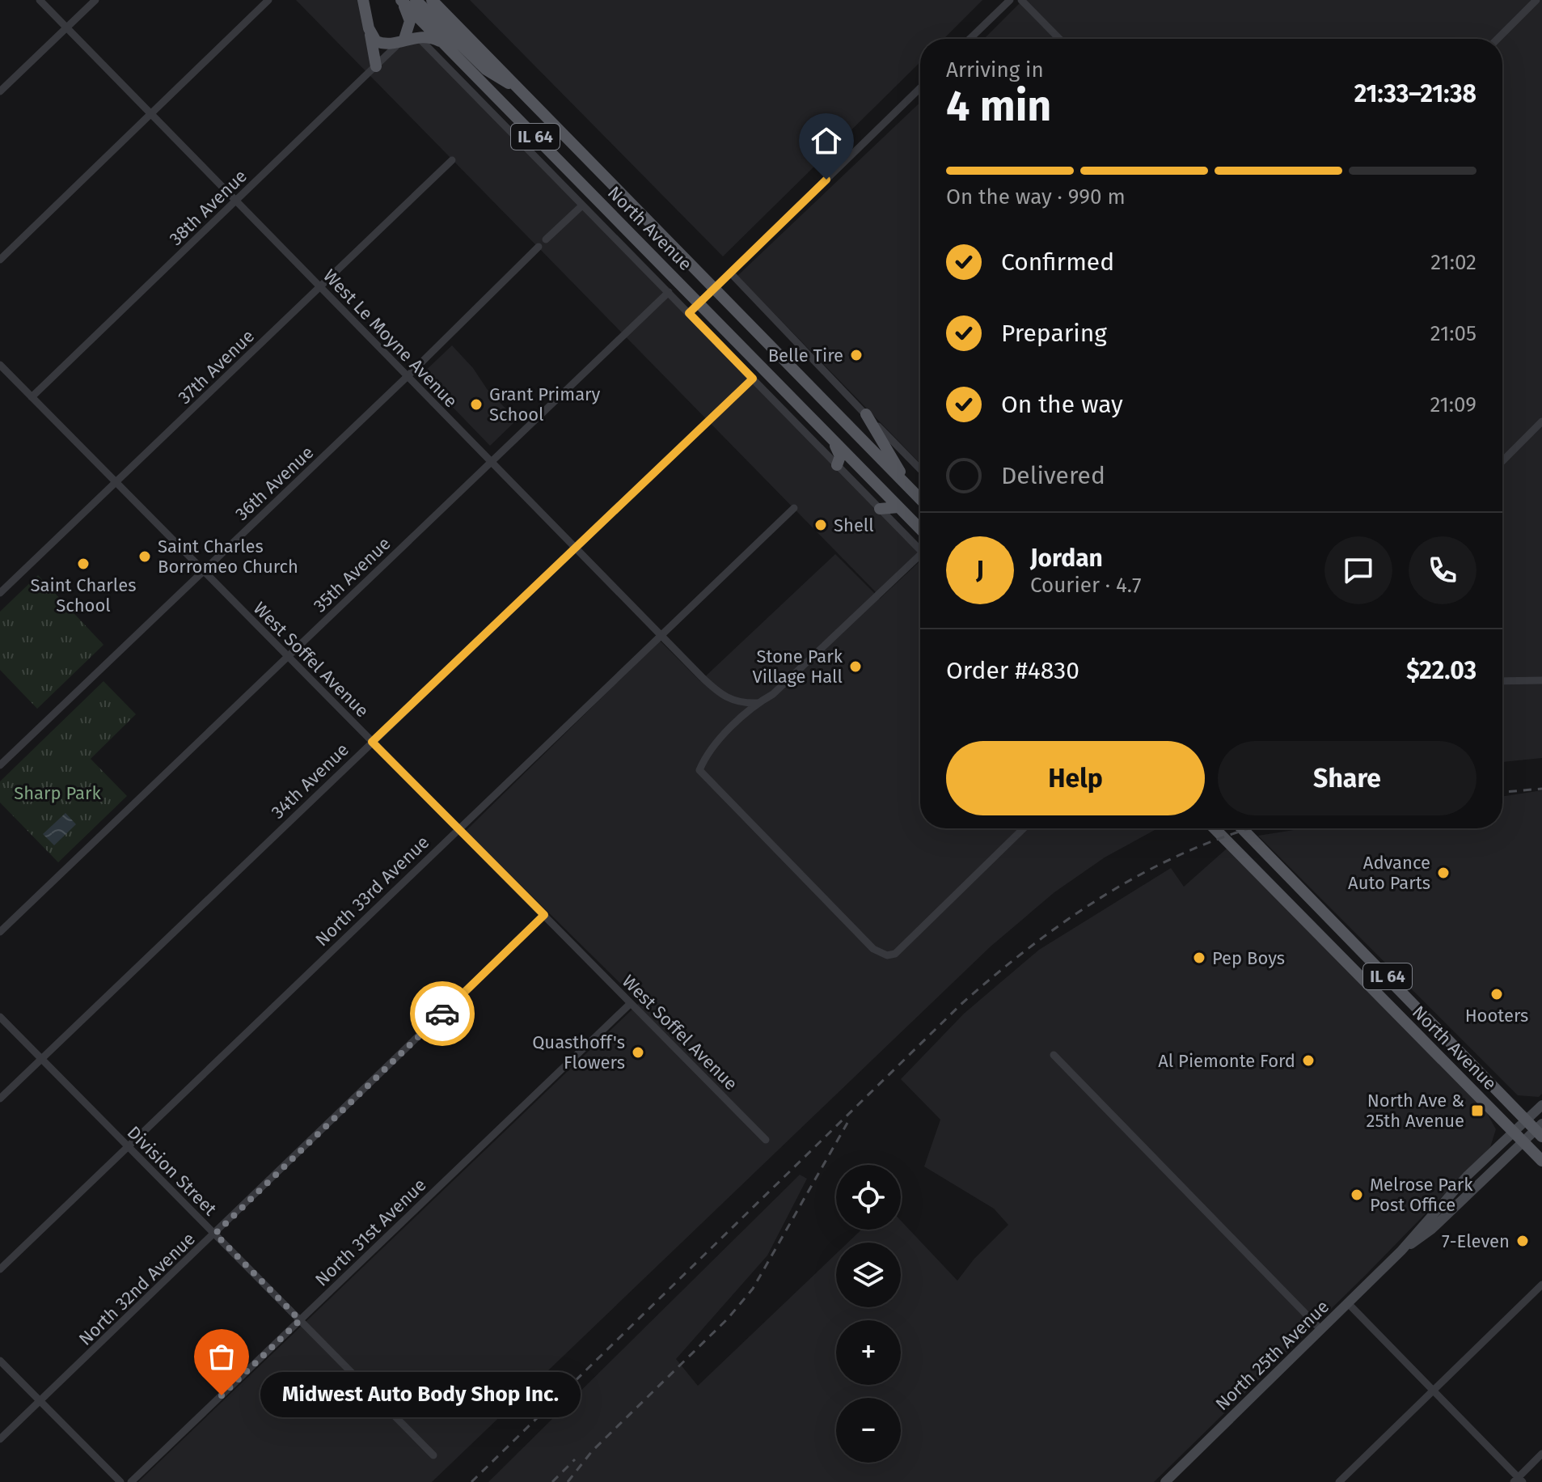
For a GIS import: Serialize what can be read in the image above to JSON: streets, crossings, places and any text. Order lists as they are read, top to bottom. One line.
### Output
{"streets":{"main road":["IL 64","North Avenue","North 25th Avenue"],"street":["38th Avenue","West Le Moyne Avenue","37th Avenue","36th Avenue","35th Avenue","West Soffel Avenue","34th Avenue","North 33rd Avenue","Division Street","North 31st Avenue","North 32nd Avenue"]},"crossings":[["38th Avenue","North Avenue"],["38th Avenue","West Le Moyne Avenue"],["38th Avenue","West Soffel Avenue"],["North Avenue","35th Avenue"],["North Avenue","34th Avenue"],["North Avenue","North 25th Avenue"],["West Le Moyne Avenue","37th Avenue"],["West Le Moyne Avenue","36th Avenue"],["West Le Moyne Avenue","35th Avenue"],["West Le Moyne Avenue","34th Avenue"],["West Le Moyne Avenue","North 33rd Avenue"],["37th Avenue","West Soffel Avenue"],["36th Avenue","West Soffel Avenue"],["35th Avenue","West Soffel Avenue"],["West Soffel Avenue","34th Avenue"],["West Soffel Avenue","North 33rd Avenue"],["West Soffel Avenue","North 31st Avenue"],["West Soffel Avenue","North 32nd Avenue"],["34th Avenue","Division Street"],["North 33rd Avenue","Division Street"],["Division Street","North 31st Avenue"],["Division Street","North 32nd Avenue"]],"parks":["Sharp Park"],"places":{"other":["Belle Tire","Grant Primary School","Shell","Saint Charles Borromeo Church","Saint Charles School","Stone Park Village Hall","Advance Auto Parts","Pep Boys","Hooters","Quasthoff's Flowers","Al Piemonte Ford","Melrose Park Post Office","7-Eleven","Midwest Auto Body Shop Inc."],"transit":["North Ave & 25th Avenue"]},"page":{"heading":["4 min","Arriving in","21:33–21:38"],"panel":["Jordan","Courier · 4.7","Order #4830","$22.03"],"bar":"On the way · 990 m","list":[["Confirmed","21:02"],["Preparing","21:05"],["On the way","21:09"],"Delivered"],"round":"J","buttons":["Help","Share"],"map_buttons":["+","−"],"bubble":"Midwest Auto Body Shop Inc."}}
